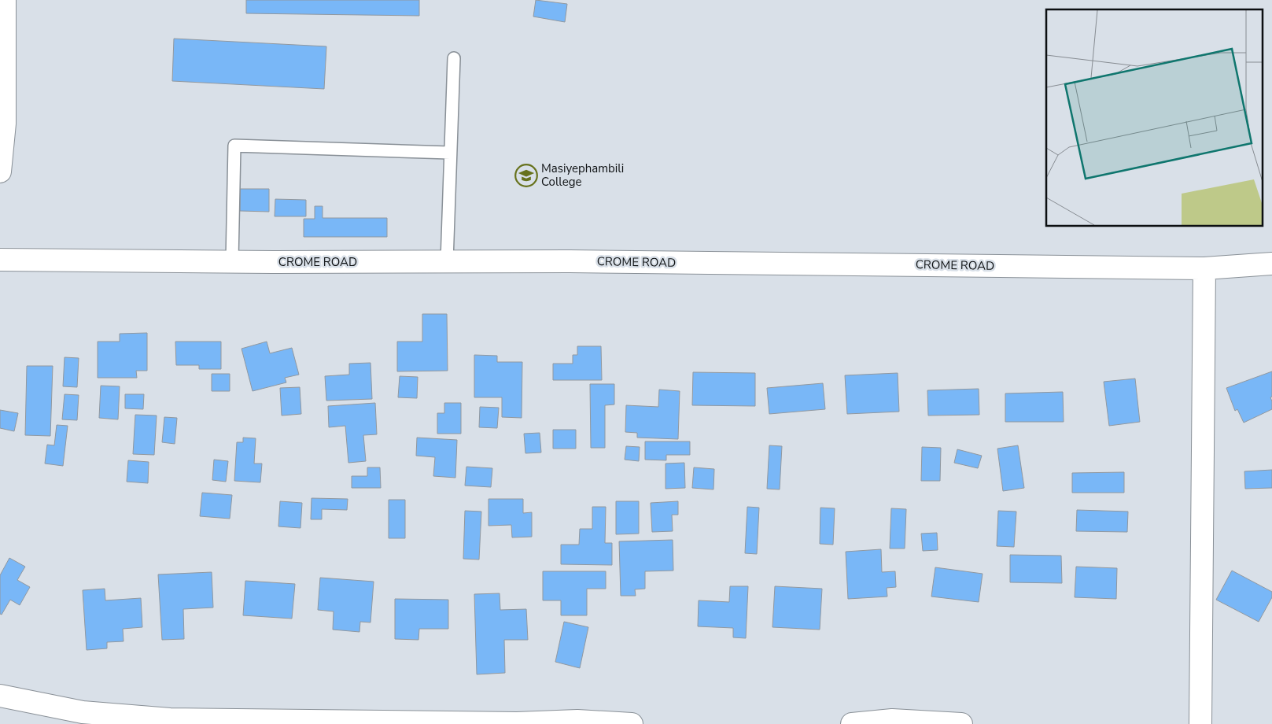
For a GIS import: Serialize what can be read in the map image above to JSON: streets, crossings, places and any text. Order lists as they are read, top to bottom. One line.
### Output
{"streets":{"street":["CROME ROAD"]},"places":{"school or university":["Masiyephambili College"]}}
